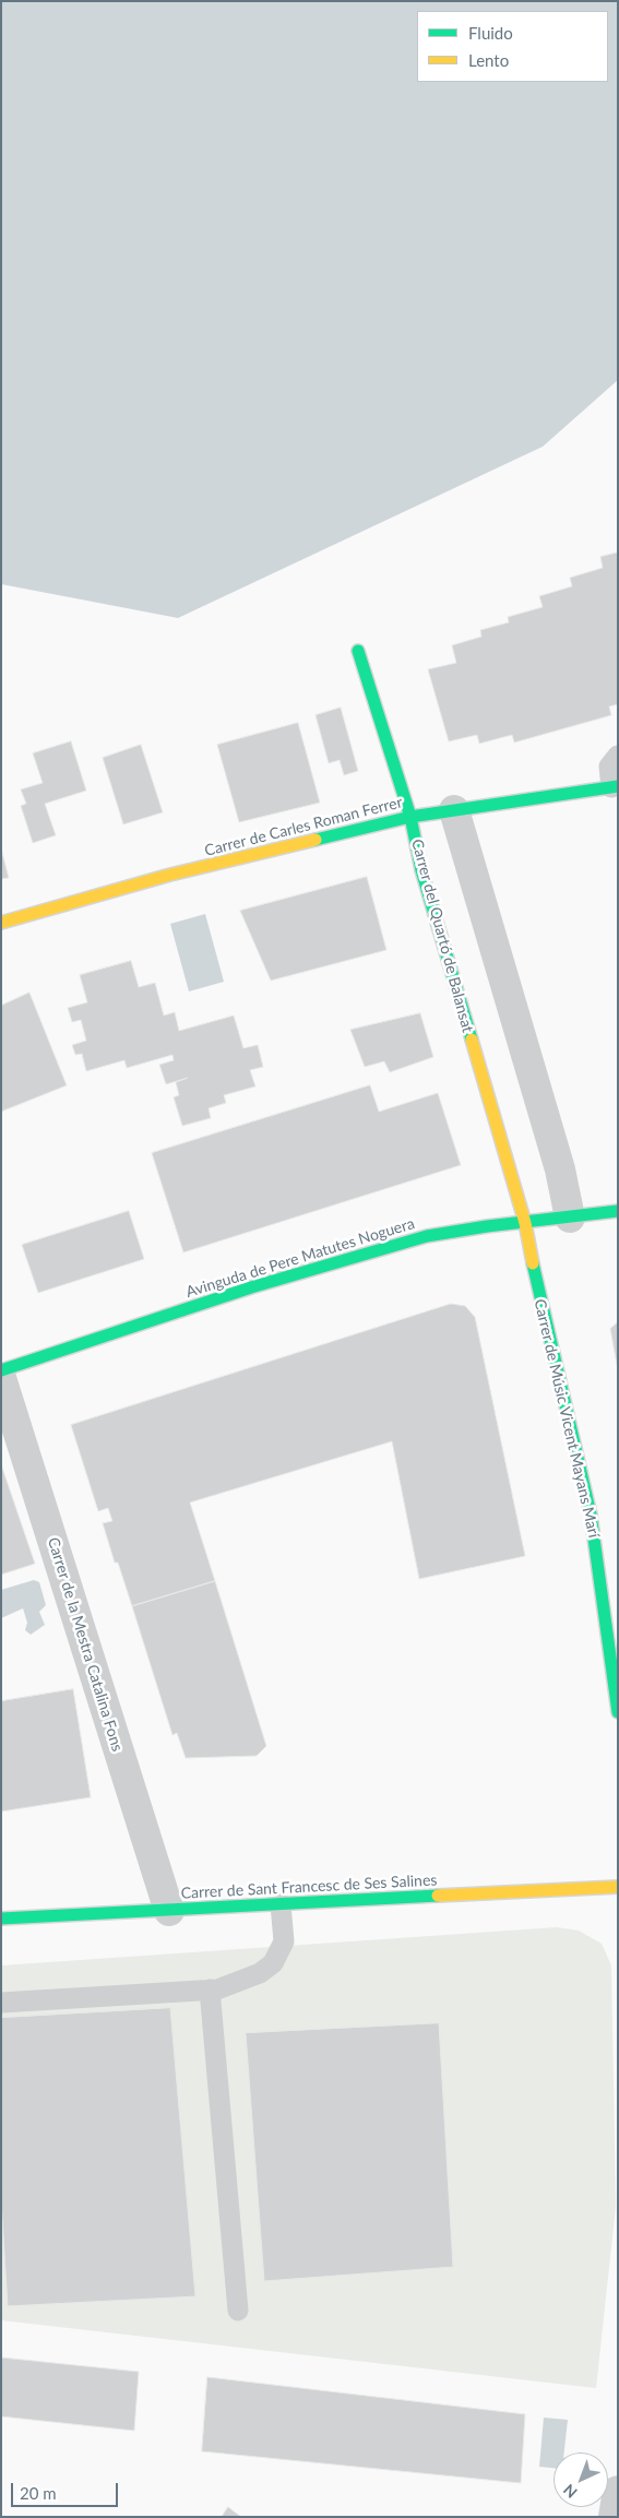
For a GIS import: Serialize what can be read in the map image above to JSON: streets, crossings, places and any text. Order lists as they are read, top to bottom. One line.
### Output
{"streets":{"street":["Carrer de Carles Roman Ferrer","Carrer del Quartó de Balansat","Avinguda de Pere Matutes Noguera","Carrer de Músic Vicent Mayans Marí","Carrer de la Mestra Catalina Fons","Carrer de Sant Francesc de Ses Salines"]},"crossings":[["Carrer de Carles Roman Ferrer","Carrer del Quartó de Balansat"],["Carrer del Quartó de Balansat","Avinguda de Pere Matutes Noguera"],["Carrer del Quartó de Balansat","Carrer de Músic Vicent Mayans Marí"],["Avinguda de Pere Matutes Noguera","Carrer de Músic Vicent Mayans Marí"],["Carrer de la Mestra Catalina Fons","Carrer de Sant Francesc de Ses Salines"]],"legend":["Fluido","Lento"],"scale_bar":"20 m","north":"bottom left"}
